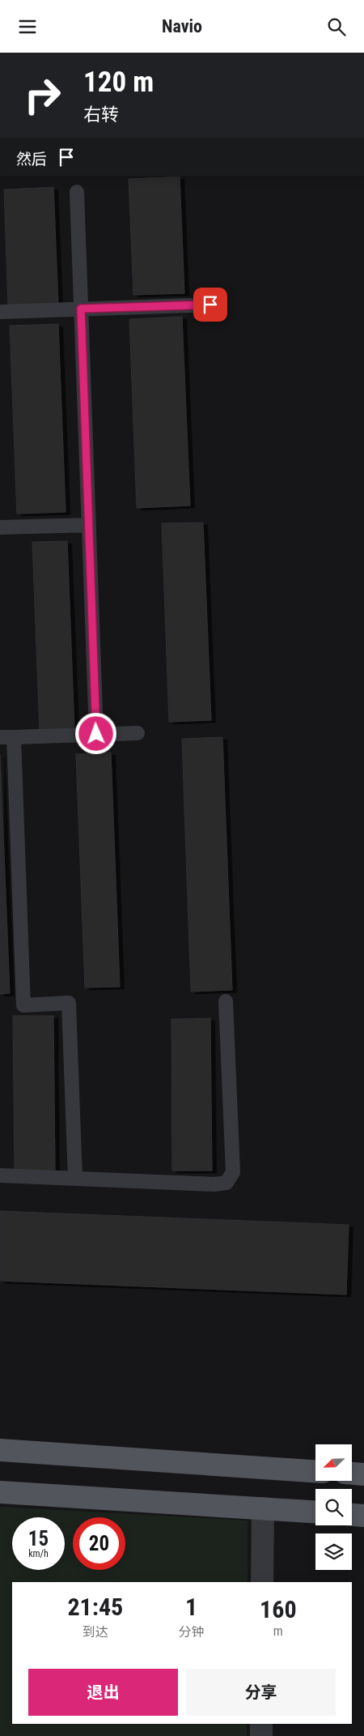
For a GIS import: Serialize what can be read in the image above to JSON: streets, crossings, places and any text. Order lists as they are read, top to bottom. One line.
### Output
{"north":"bottom left","page":{"header":"Navio","turn":["120 m","右转"],"then":"然后","speed":"15 km/h","limit":"20","eta":["21:45","到达","1","分钟","160","m"],"buttons":["退出","分享"]}}
